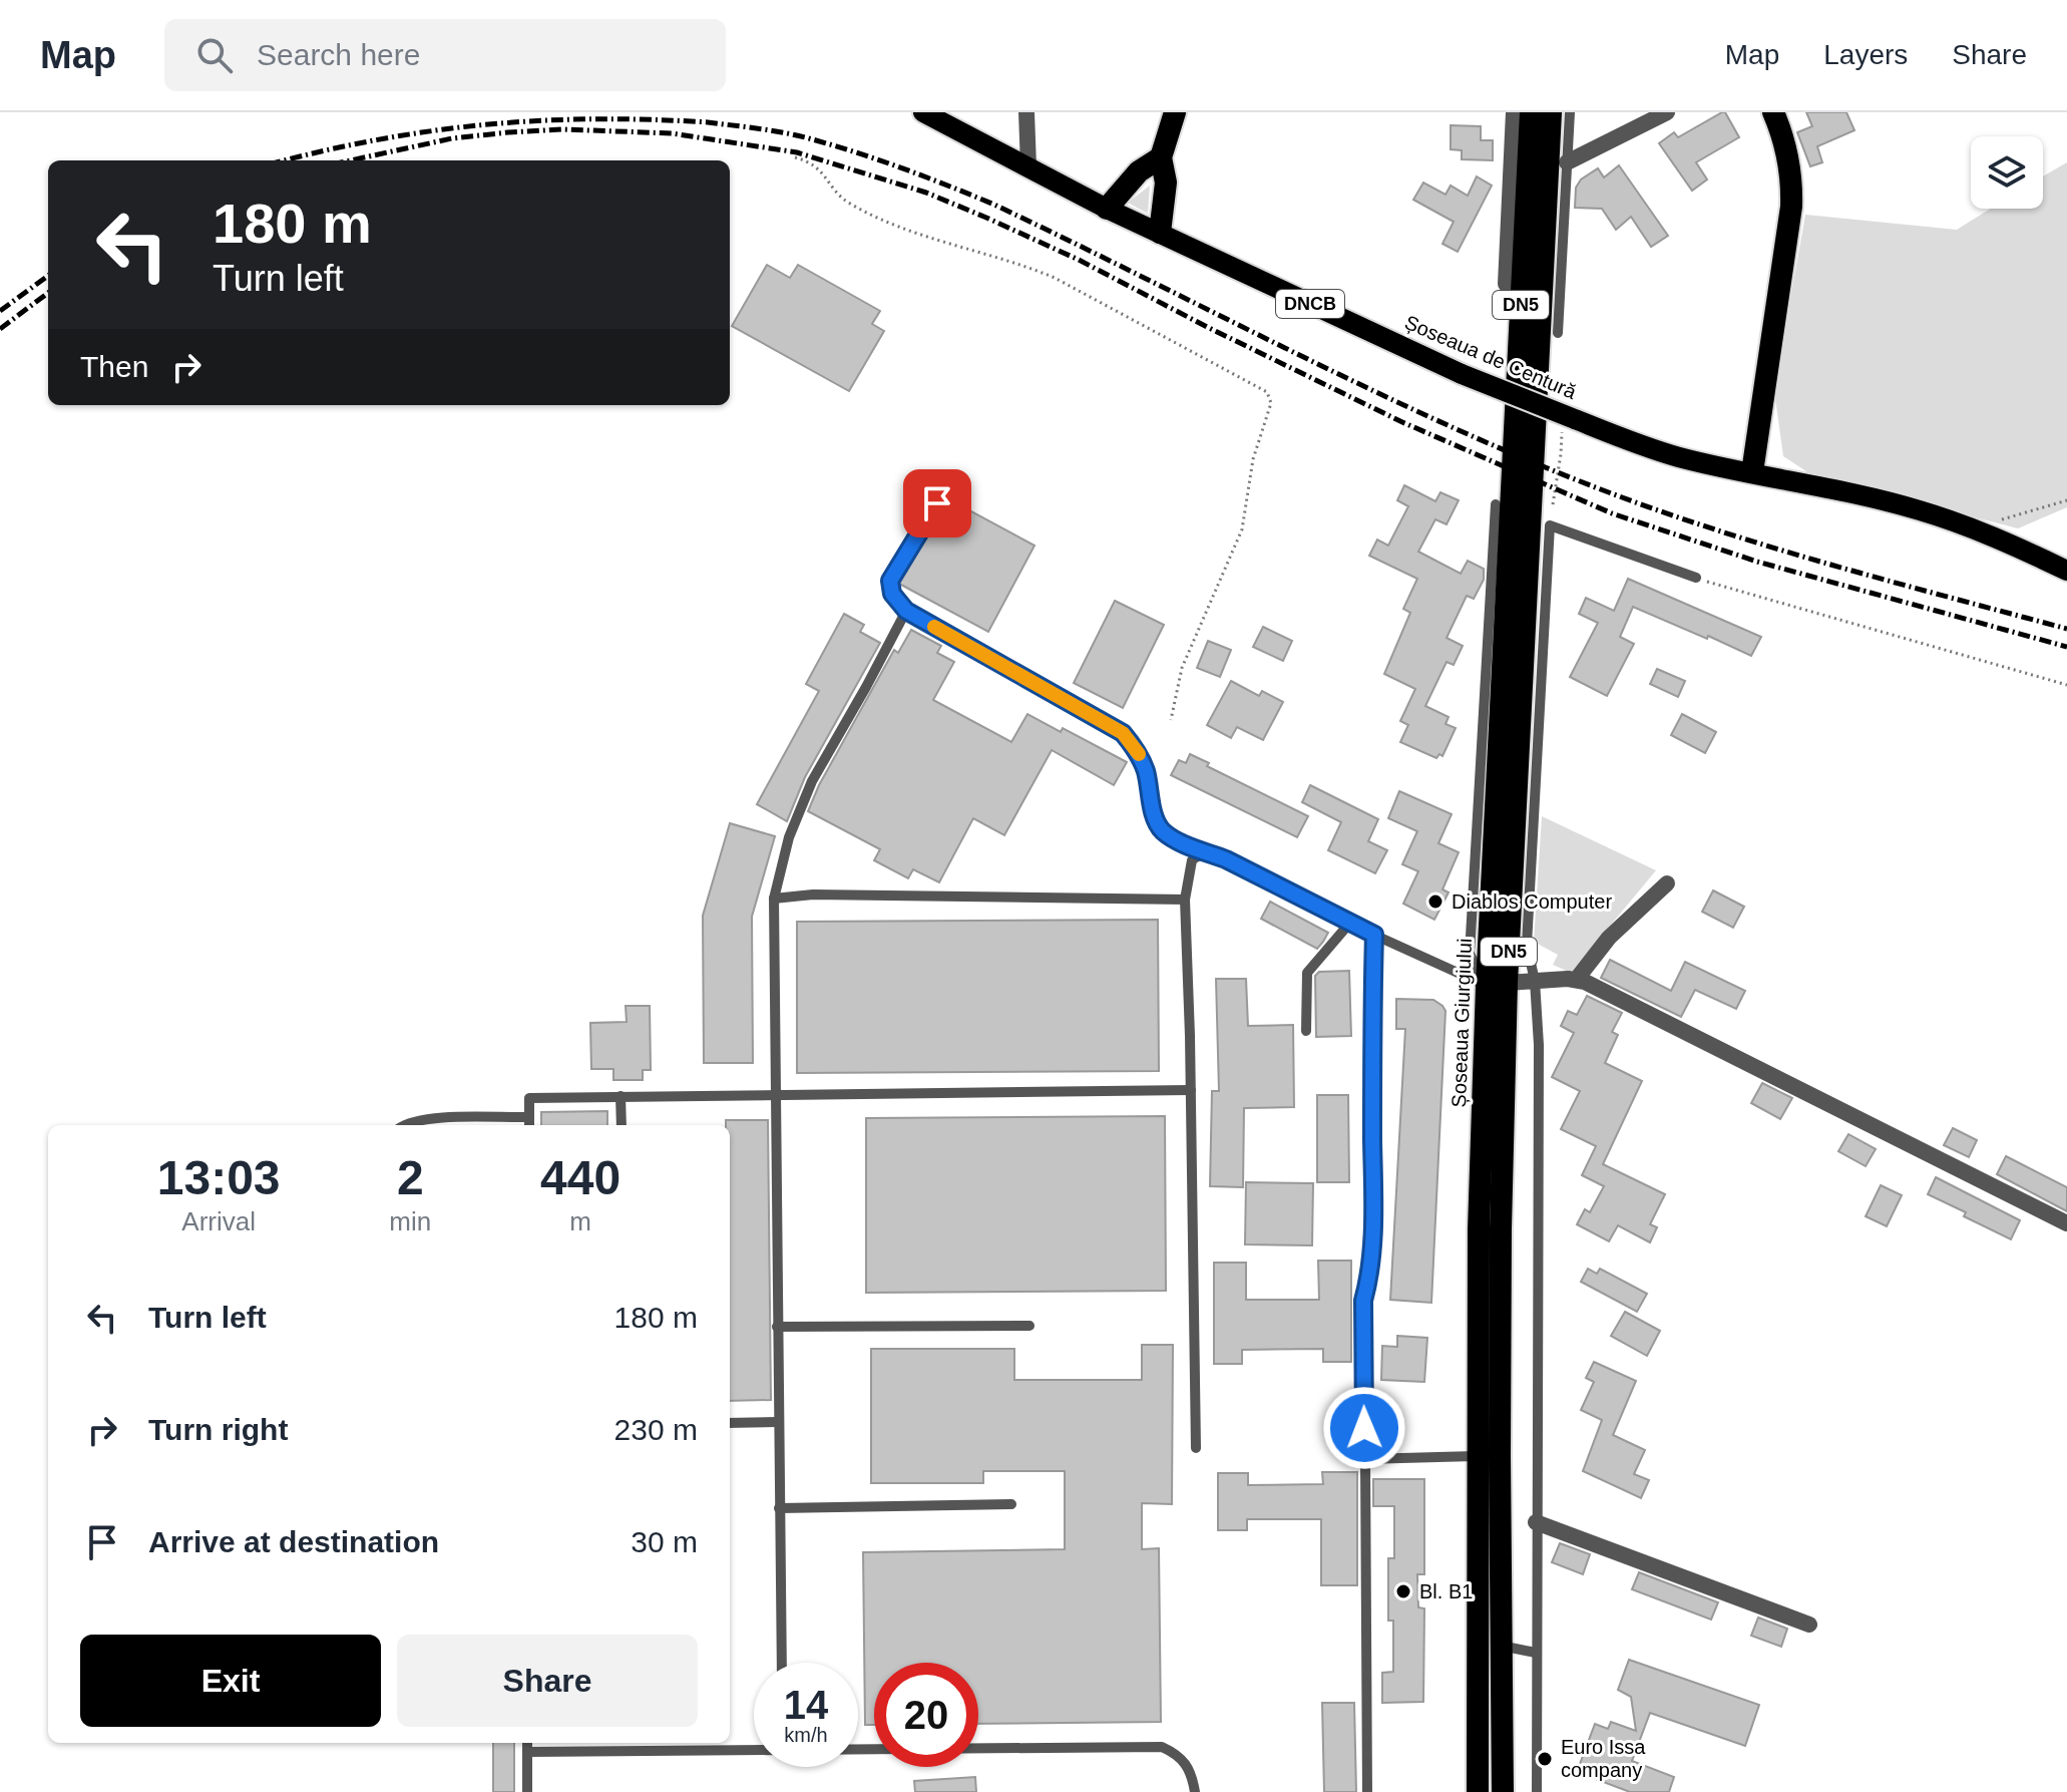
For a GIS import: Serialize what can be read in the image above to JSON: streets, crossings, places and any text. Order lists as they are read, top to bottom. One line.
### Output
{"streets":{"highway":["DN5","Șoseaua Giurgiului"],"main road":["DNCB","Șoseaua de Centură"]},"places":["Diablos Computer","Bl. B1","Euro Issa company"],"page":{"header":"Map","search":"Search here","nav":["Map","Layers","Share"],"turn":["180 m","Turn left"],"then":"Then","eta":["13:03","Arrival","2","min","440","m"],"list":[{"name":"Turn left","value":"180 m"},{"name":"Turn right","value":"230 m"},{"name":"Arrive at destination","value":"30 m"}],"buttons":["Exit","Share"],"speed":"14 km/h","limit":"20"}}
